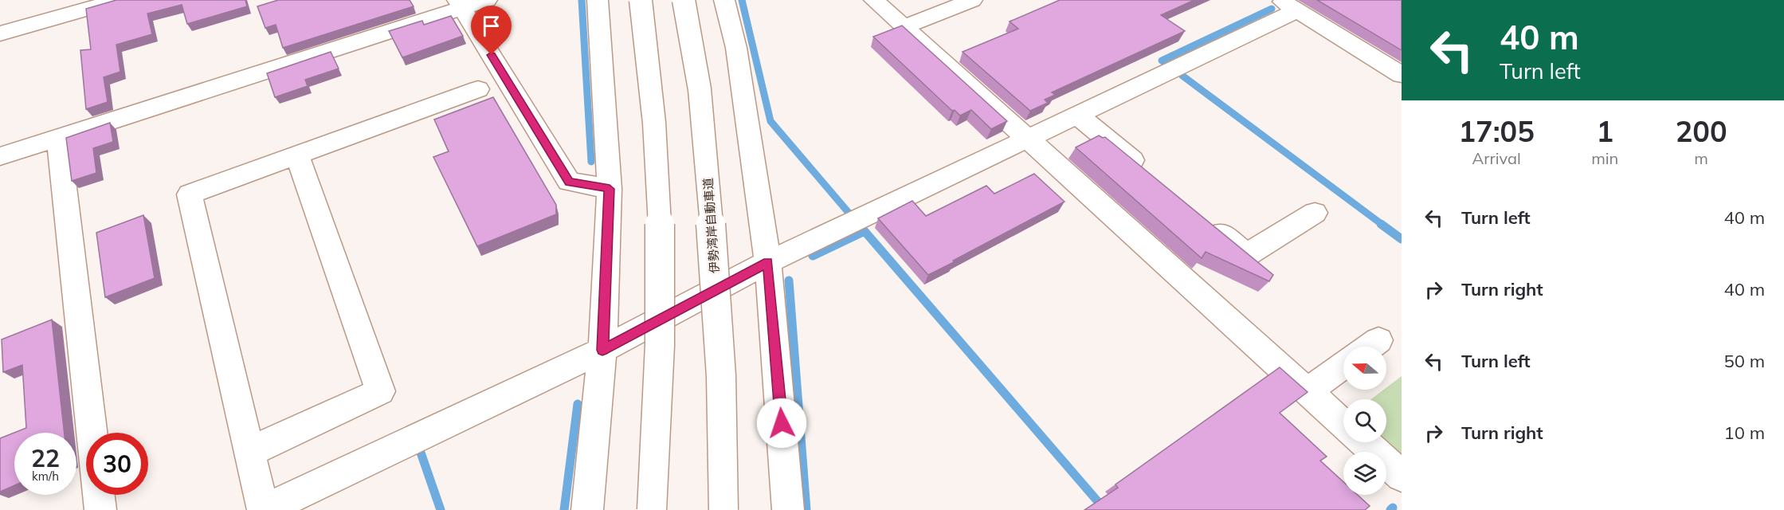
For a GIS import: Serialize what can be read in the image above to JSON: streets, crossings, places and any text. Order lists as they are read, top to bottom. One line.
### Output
{"streets":{"main road":["伊勢湾岸自動車道"]},"north":"left","page":{"turn":["40 m","Turn left"],"eta":["17:05","Arrival","1","min","200","m"],"list":[{"name":"Turn left","value":"40 m"},{"name":"Turn right","value":"40 m"},{"name":"Turn left","value":"50 m"},{"name":"Turn right","value":"10 m"}],"speed":"22 km/h","limit":"30"}}
